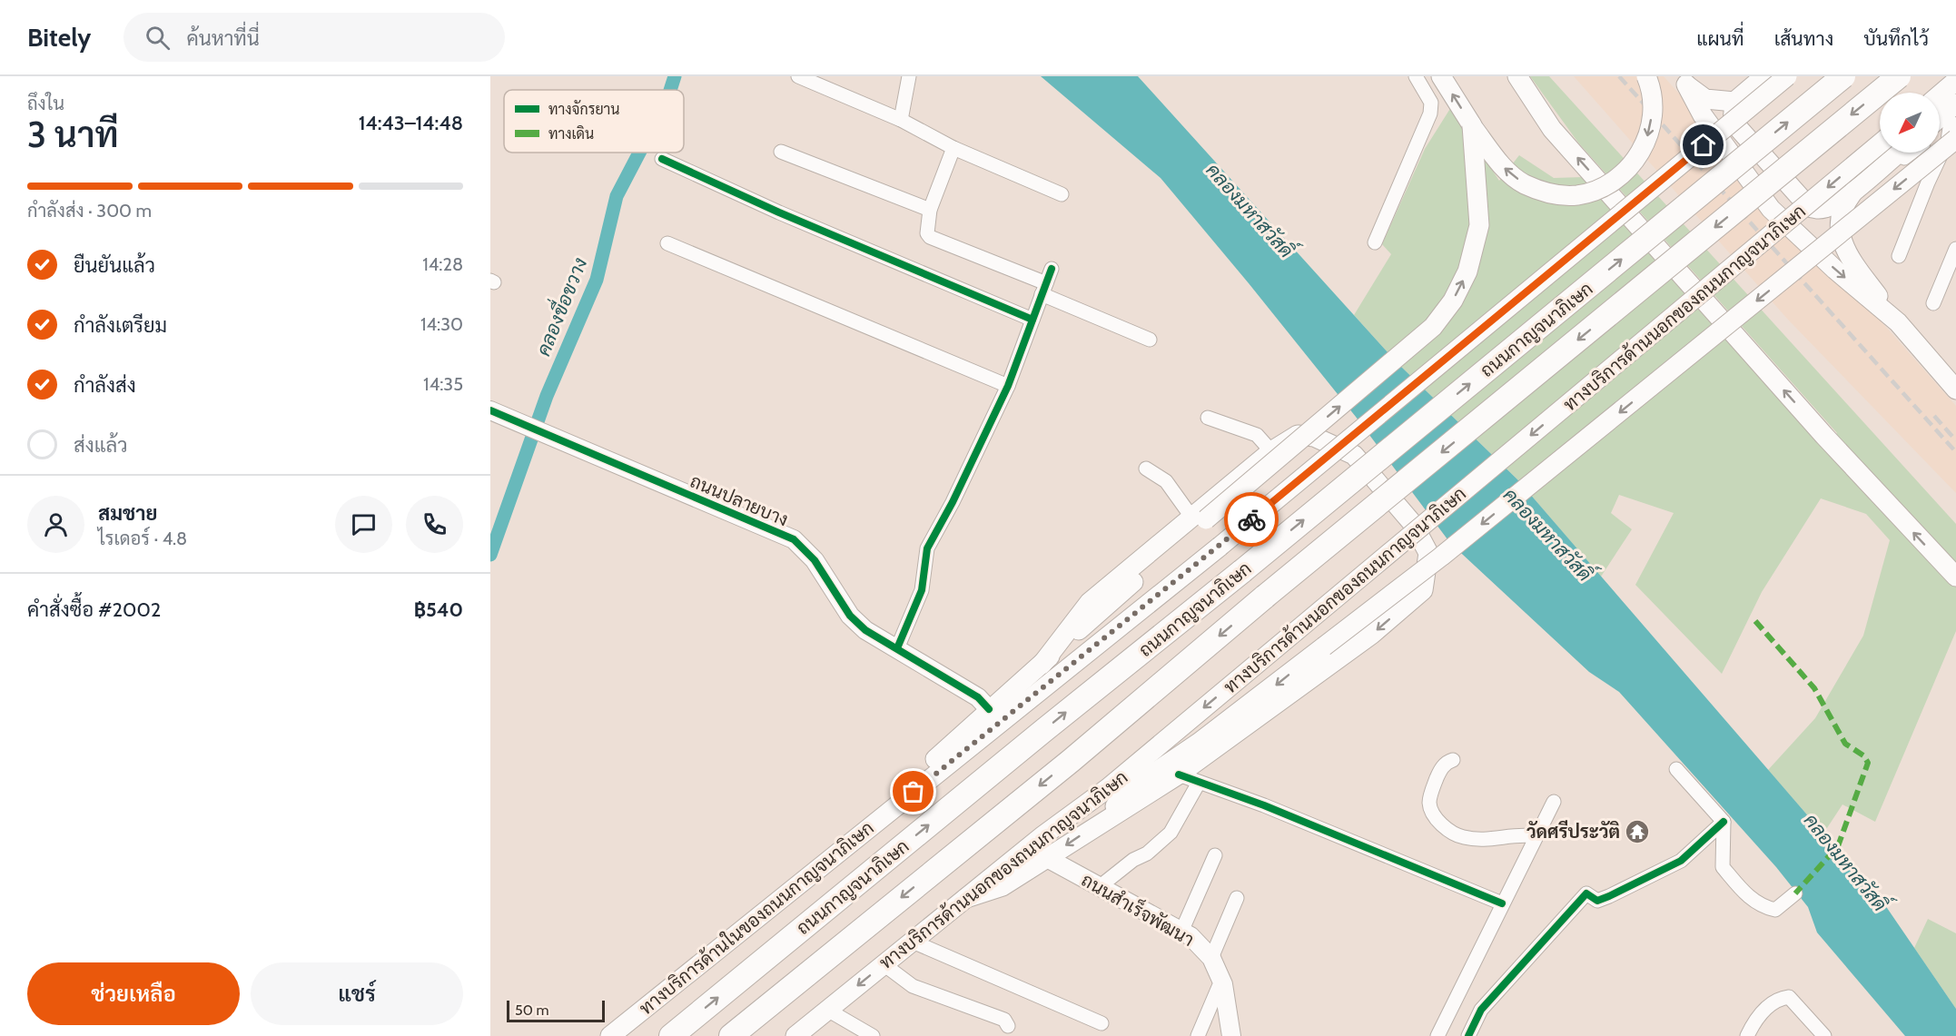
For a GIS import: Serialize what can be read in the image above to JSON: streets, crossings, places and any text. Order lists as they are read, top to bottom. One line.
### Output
{"streets":{"highway":["ถนนกาญจนาภิเษก"],"main road":["ทางบริการด้านนอกของถนนกาญจนาภิเษก","ทางบริการด้านในของถนนกาญจนาภิเษก"],"street":["ถนนปลายบาง","ถนนสำเร็จพัฒนา"]},"water":["คลองมหาสวัสดิ์","คลองขื่อขวาง"],"places":{"temple":["วัดศรีประวัติ"]},"legend":["ทางจักรยาน","ทางเดิน"],"scale_bar":"50 m","north":"bottom left","page":{"header":"Bitely","search":"ค้นหาที่นี่","nav":["แผนที่","เส้นทาง","บันทึกไว้"],"heading":["3 นาที","ถึงใน","14:43–14:48"],"panel":["สมชาย","ไรเดอร์ · 4.8","คำสั่งซื้อ #2002","฿540"],"bar":"กำลังส่ง · 300 m","list":[["ยืนยันแล้ว","14:28"],["กำลังเตรียม","14:30"],["กำลังส่ง","14:35"],"ส่งแล้ว"],"buttons":["ช่วยเหลือ","แชร์"],"scale":"50 m"}}
